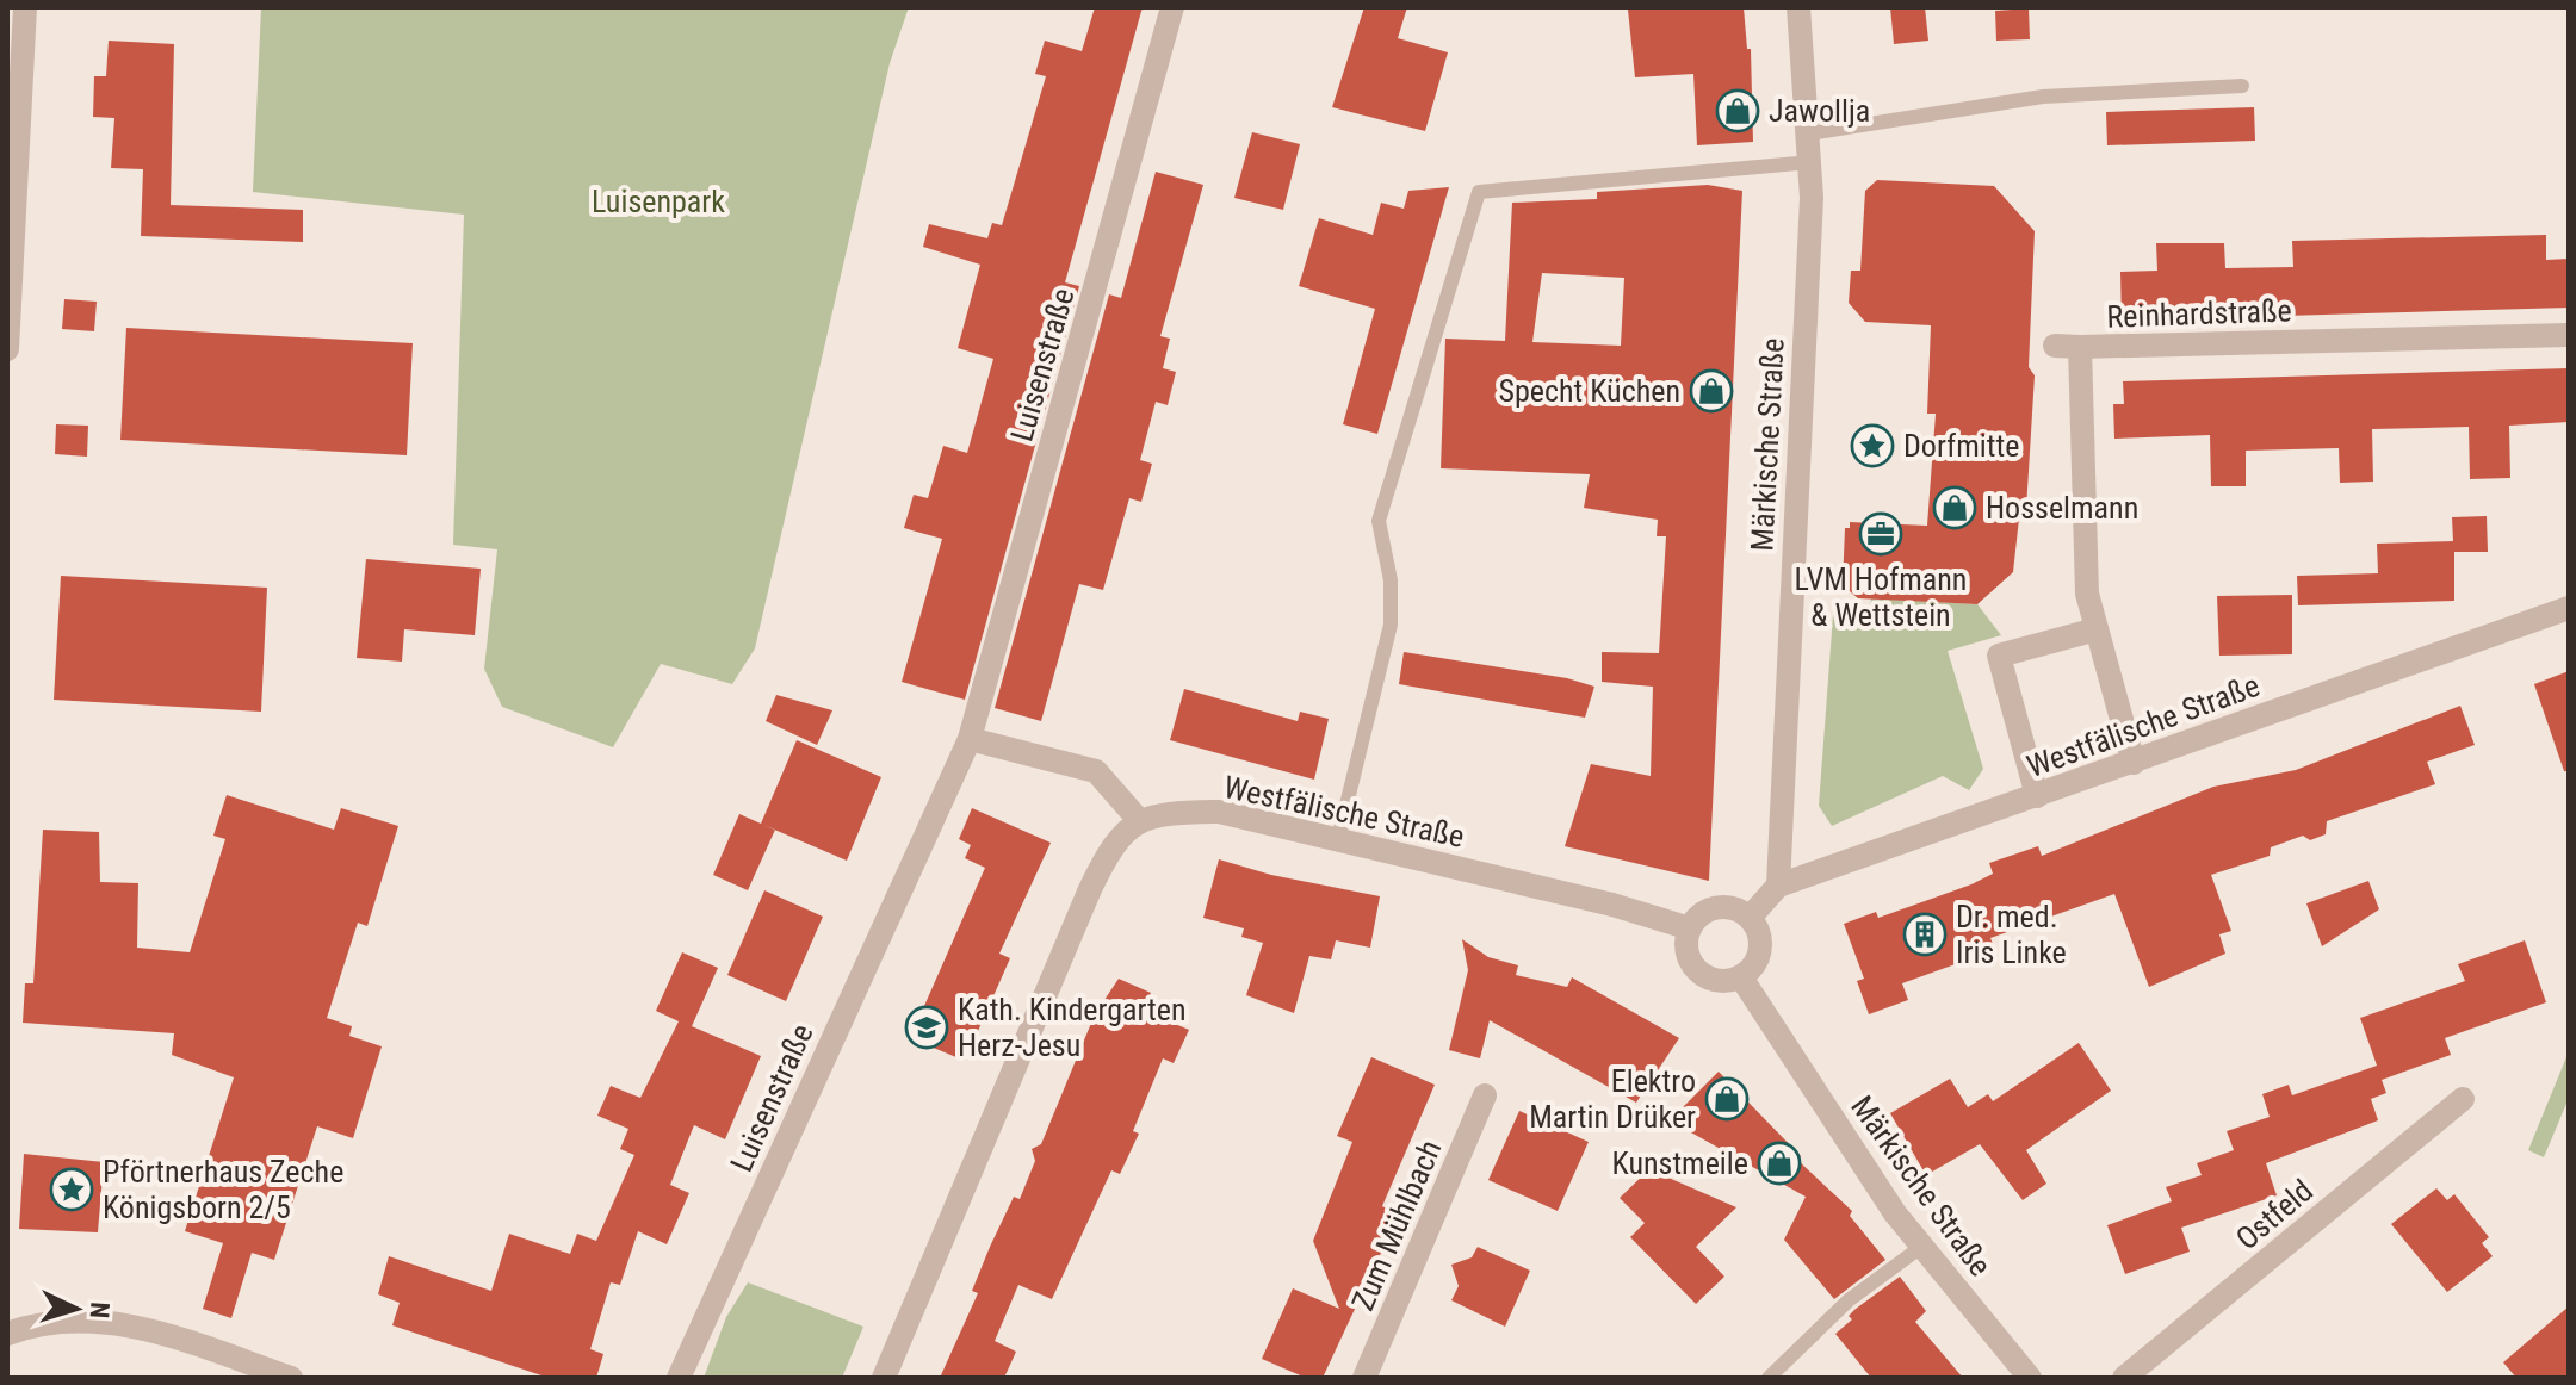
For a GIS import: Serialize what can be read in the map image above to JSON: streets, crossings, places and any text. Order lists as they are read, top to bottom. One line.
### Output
{"streets":{"street":["Reinhardstraße","Luisenstraße","Märkische Straße","Westfälische Straße","Ostfeld","Zum Mühlbach"]},"crossings":[["Reinhardstraße","Westfälische Straße"],["Märkische Straße","Westfälische Straße"]],"parks":["Luisenpark"],"places":{"shop":["Jawollja","Specht Küchen","Hosselmann","Elektro Martin Drüker","Kunstmeile"],"place":["Dorfmitte","Pförtnerhaus Zeche Königsborn 2/5"],"office":["LVM Hofmann & Wettstein"],"building":["Dr. med. Iris Linke"],"school or university":["Kath. Kindergarten Herz-Jesu"]},"north":"right"}
